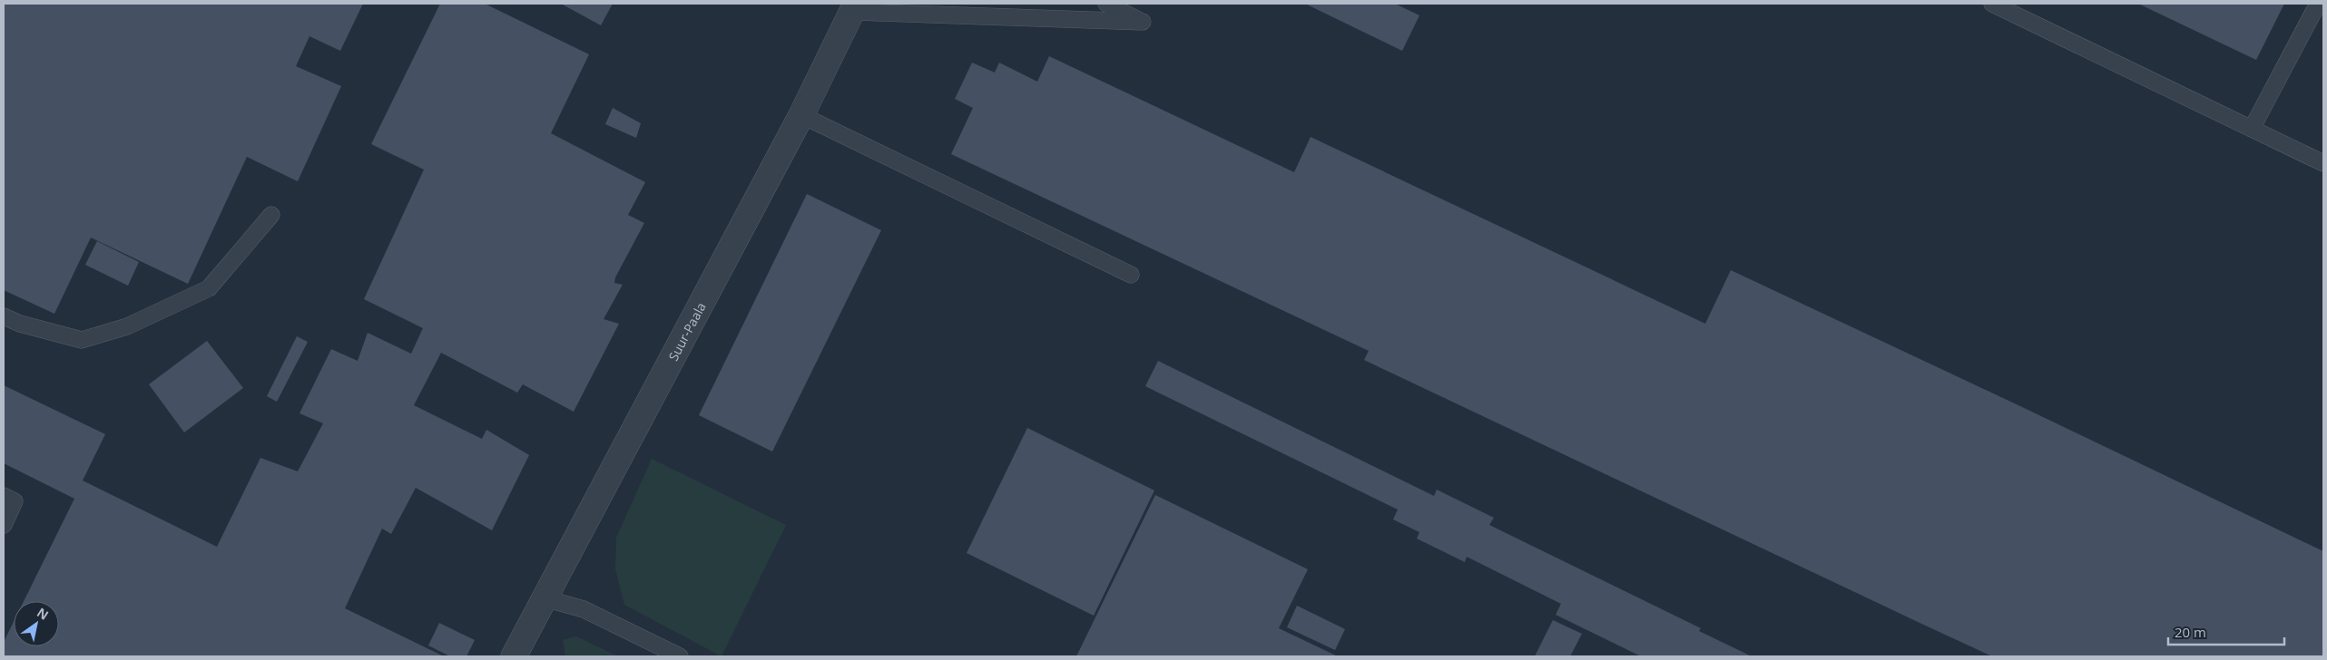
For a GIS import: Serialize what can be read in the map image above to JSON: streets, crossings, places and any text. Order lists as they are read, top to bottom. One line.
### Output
{"streets":{"street":["Suur-Paala"]},"scale_bar":"20 m","north":"top right"}
